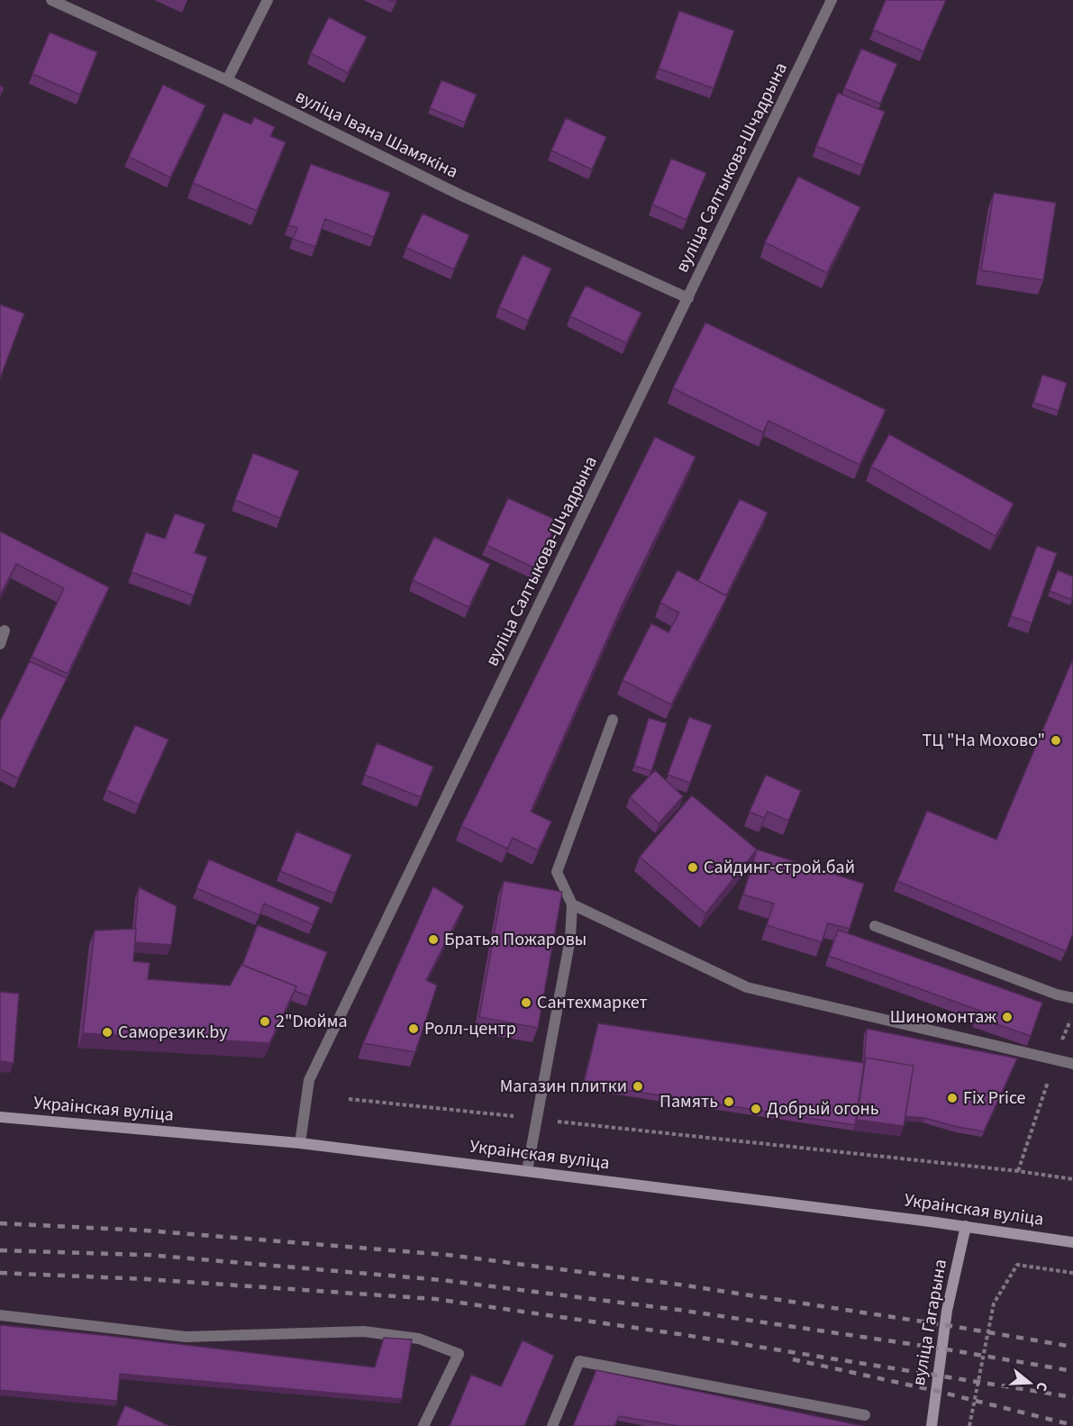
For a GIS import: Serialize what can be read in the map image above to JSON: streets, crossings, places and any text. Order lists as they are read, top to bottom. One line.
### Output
{"streets":{"main road":["Украінская вуліца","вуліца Гагарына"],"street":["вуліца Івана Шамякіна","вуліца Салтыкова-Шчадрына"]},"crossings":[["вуліца Івана Шамякіна","вуліца Салтыкова-Шчадрына"],["вуліца Салтыкова-Шчадрына","Украінская вуліца"],["Украінская вуліца","вуліца Гагарына"]],"places":["ТЦ \"На Мохово\"","Сайдинг-строй.бай","Братья Пожаровы","Сантехмаркет","Шиномонтаж","2\"Dюйма","Ролл-центр","Саморезик.by","Магазин плитки","Fix Price","Память","Добрый огонь"],"north":"right"}
